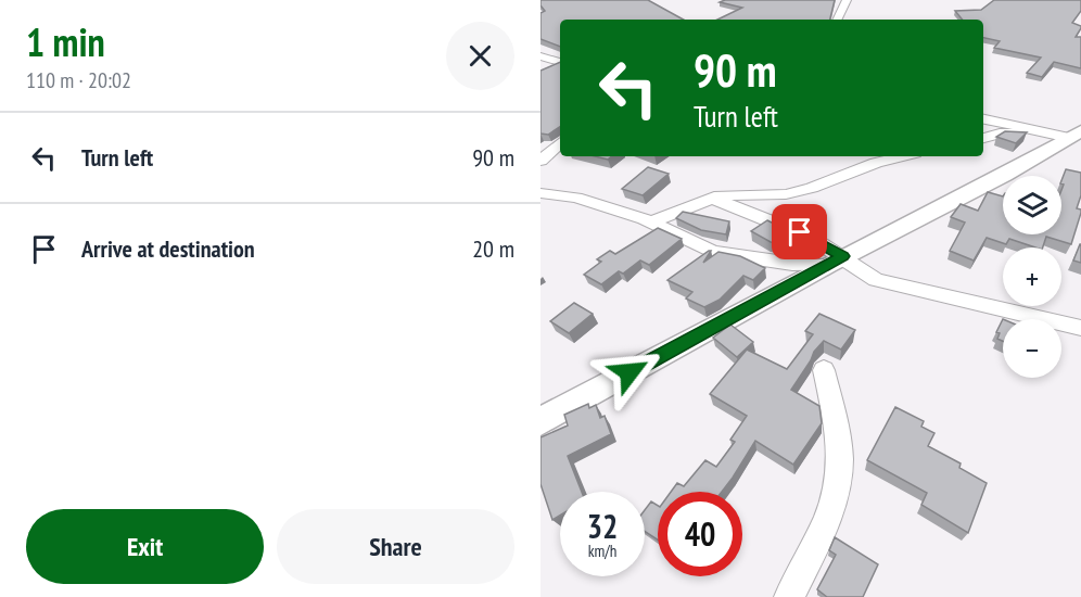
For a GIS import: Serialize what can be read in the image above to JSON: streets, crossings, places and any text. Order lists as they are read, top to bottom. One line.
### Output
{"page":{"heading":["1 min","110 m · 20:02"],"turn":["90 m","Turn left"],"list":[{"name":"Turn left","value":"90 m"},{"name":"Arrive at destination","value":"20 m"}],"map_buttons":["+","−"],"speed":"32 km/h","limit":"40","buttons":["Exit","Share"]}}
